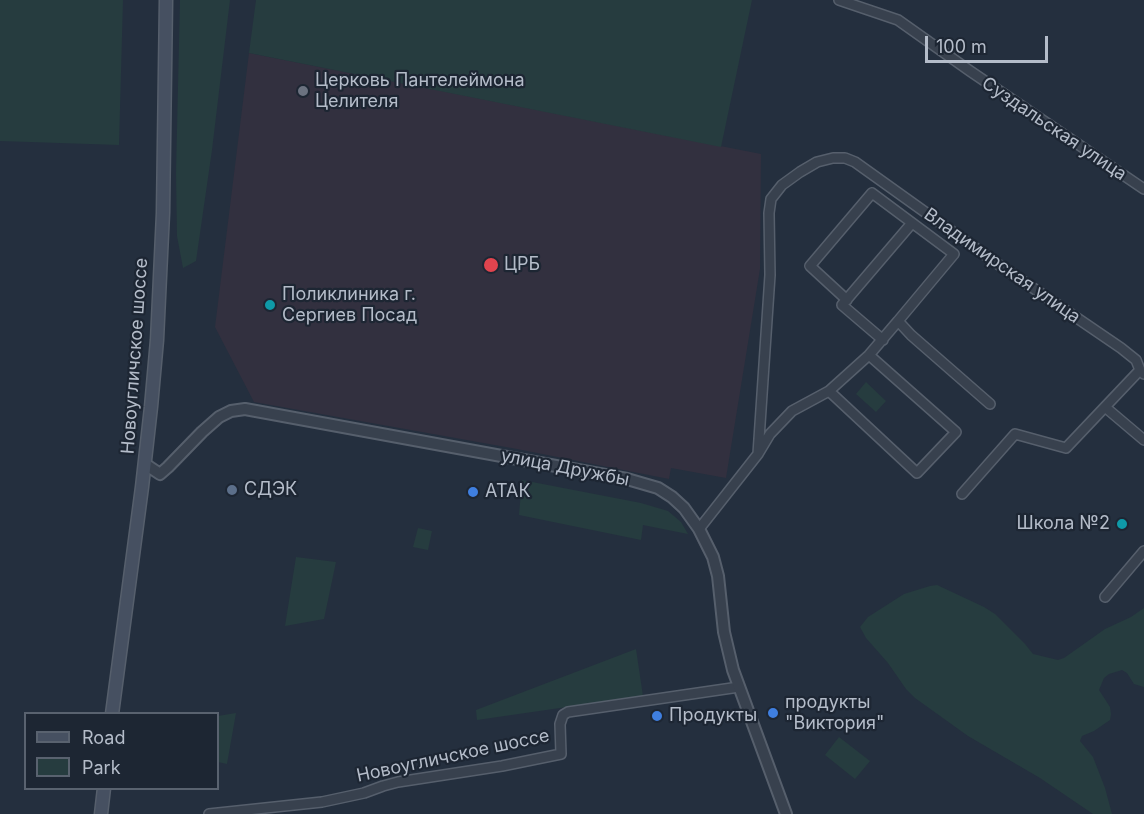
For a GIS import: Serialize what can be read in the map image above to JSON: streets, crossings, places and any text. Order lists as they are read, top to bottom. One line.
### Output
{"streets":{"main road":["Новоугличское шоссе"],"street":["Суздальская улица","Владимирская улица","улица Дружбы"]},"crossings":[["Новоугличское шоссе","улица Дружбы"]],"places":["Церковь Пантелеймона Целителя","ЦРБ","Поликлиника г. Сергиев Посад","СДЭК","АТАК","Школа №2","продукты \"Виктория\"","Продукты"],"legend":["Road","Park"],"scale_bar":"100 m"}
